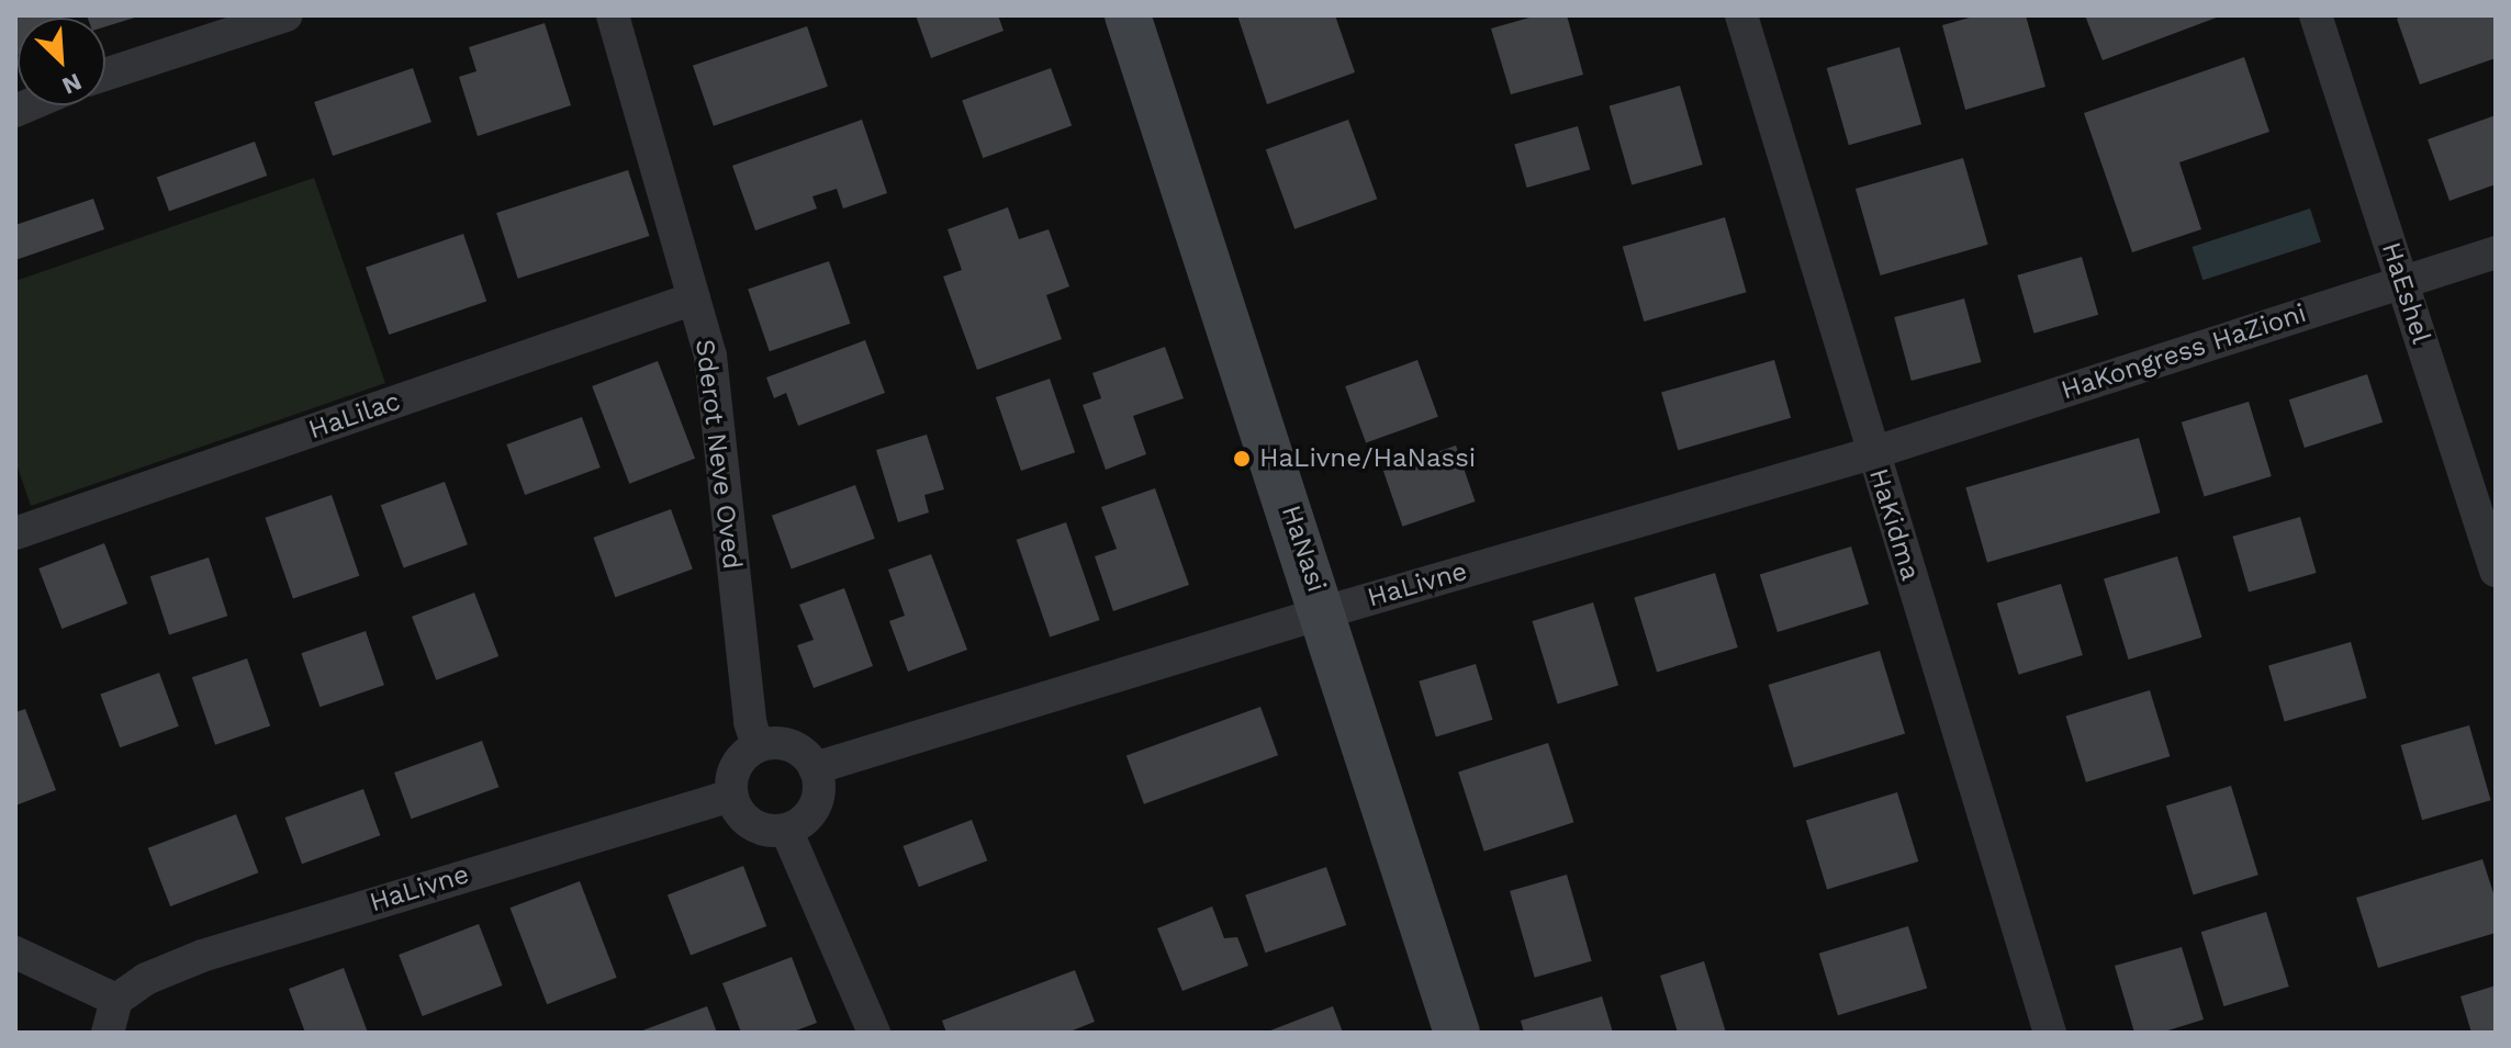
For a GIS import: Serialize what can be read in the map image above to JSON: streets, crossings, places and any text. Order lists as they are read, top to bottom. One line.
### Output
{"streets":{"street":["HaEshel","HaKongress HaZioni","HaLilac","Sderot Neve Oved","HaKidma","HaNasi","HaLivne"]},"crossings":[["HaEshel","HaKongress HaZioni"],["HaKongress HaZioni","HaKidma"],["HaKongress HaZioni","HaLivne"],["HaLilac","Sderot Neve Oved"],["Sderot Neve Oved","HaLivne"],["HaKidma","HaLivne"],["HaNasi","HaLivne"]],"places":["HaLivne/HaNassi"],"north":"bottom right"}
